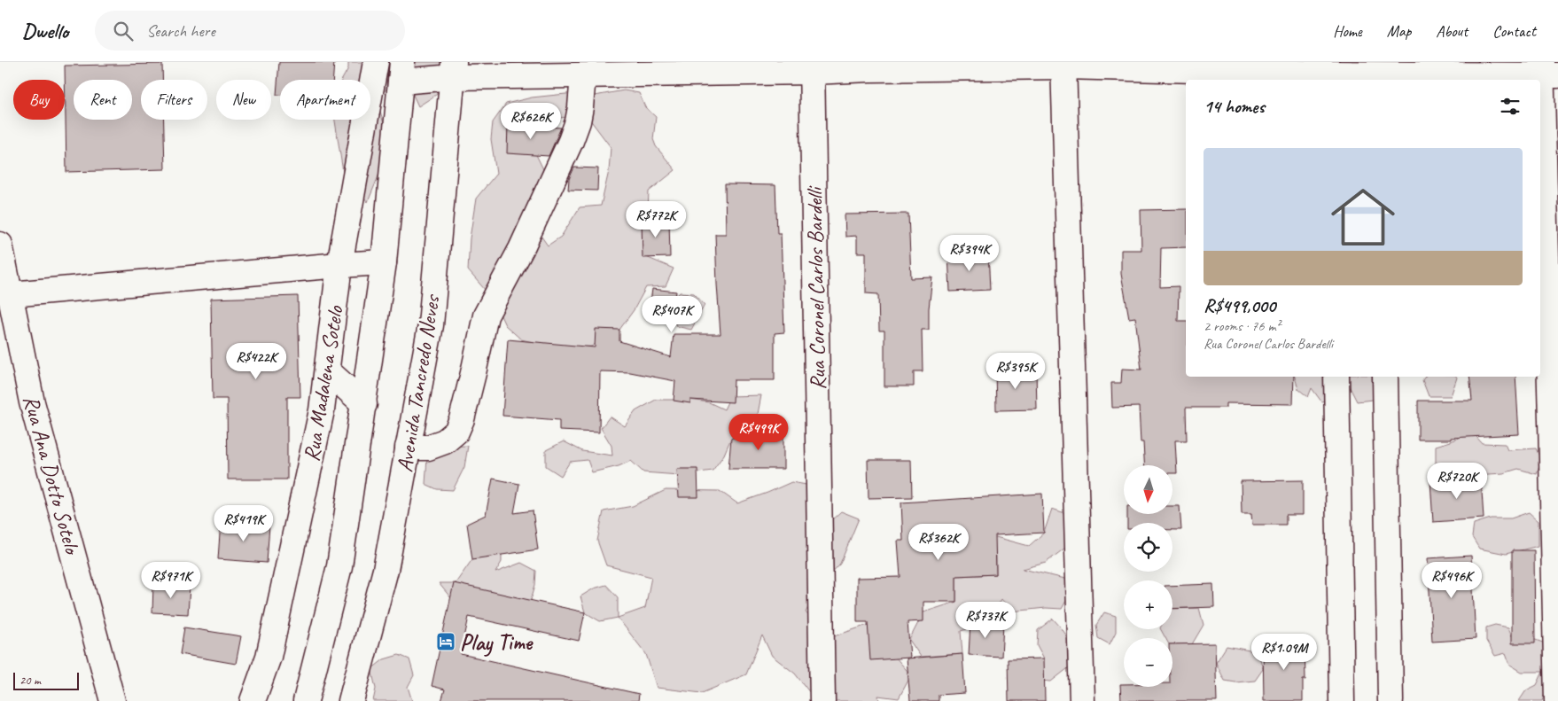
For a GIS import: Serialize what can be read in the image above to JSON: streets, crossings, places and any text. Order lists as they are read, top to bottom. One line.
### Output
{"streets":{"street":["Rua Coronel Carlos Bardelli","Rua Madalena Sotelo","Avenida Tancredo Neves","Rua Ana Dotto Sotelo"]},"places":{"hotel":["Play Time"]},"scale_bar":"20 m","north":"bottom","page":{"header":"Dwello","search":"Search here","nav":["Home","Map","About","Contact"],"chip":["Buy","Rent","Filters","New","Apartment"],"heading":"14 homes","price":["R$626K","R$772K","R$394K","R$407K","R$422K","R$395K","R$499K","R$720K","R$419K","R$362K","R$971K","R$496K","R$737K","R$1.09M"],"list":[{"name":"R$499,000","note":"2 rooms · 76 m² · Rua Coronel Carlos Bardelli"}],"map_buttons":["+","−"],"scale":"20 m"}}
